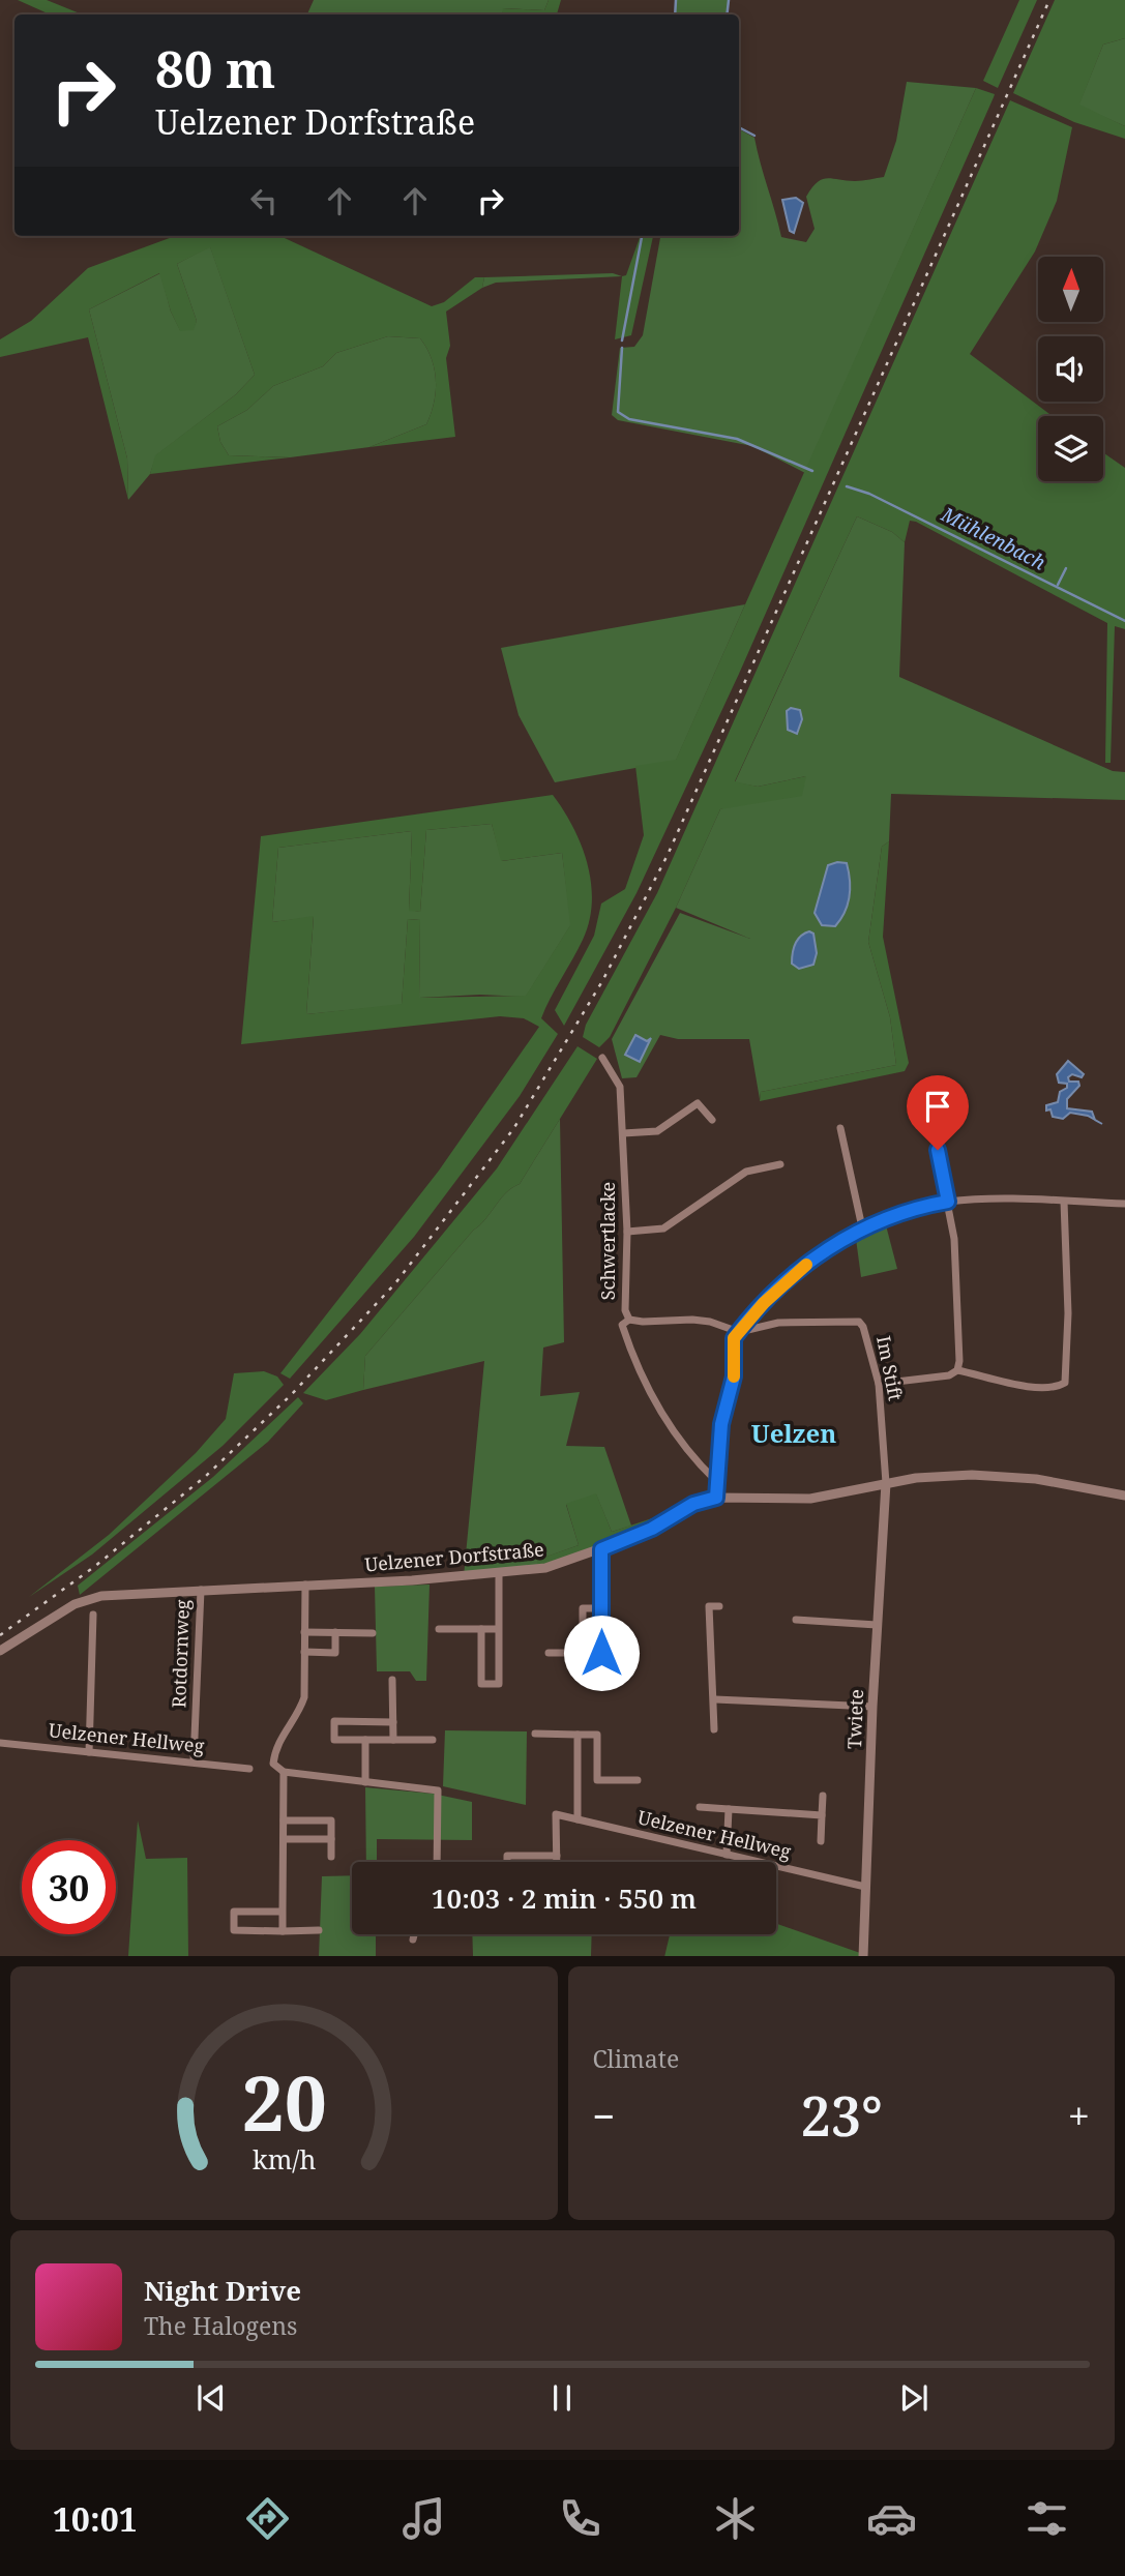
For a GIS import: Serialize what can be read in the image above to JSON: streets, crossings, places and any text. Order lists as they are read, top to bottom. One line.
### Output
{"streets":{"street":["Schwertlacke","Im Stift","Uelzener Dorfstraße","Rotdornweg","Twiete","Uelzener Hellweg"]},"crossings":[["Im Stift","Uelzener Dorfstraße"],["Im Stift","Twiete"],["Uelzener Dorfstraße","Rotdornweg"],["Uelzener Dorfstraße","Twiete"],["Rotdornweg","Uelzener Hellweg"],["Twiete","Uelzener Hellweg"]],"districts":["Uelzen"],"water":["Mühlenbach"],"north":"top","page":{"turn":["80 m","Uelzener Dorfstraße"],"limit":"30","trip":"10:03 · 2 min · 550 m","tile":"Climate","heat":["−","23°","+"],"song":["Night Drive","The Halogens"],"tabs":"10:01","gauge":["20","km/h"]}}
